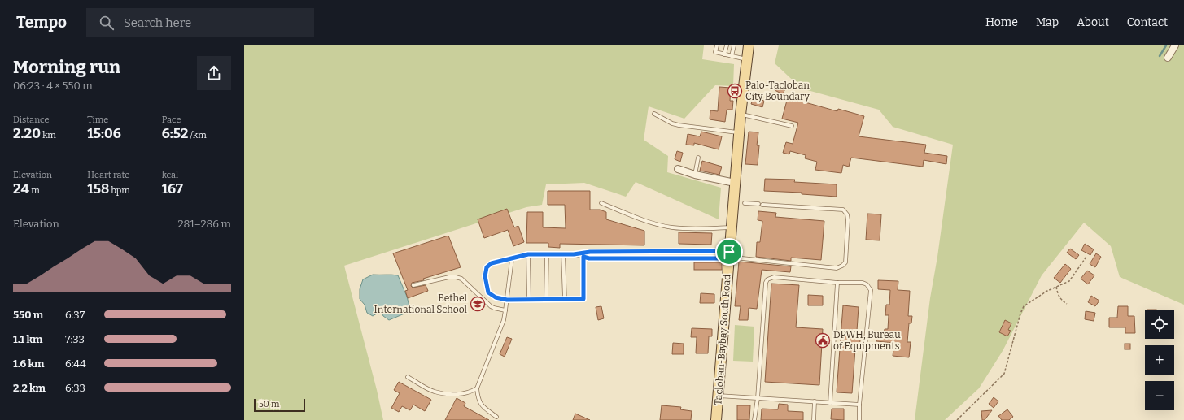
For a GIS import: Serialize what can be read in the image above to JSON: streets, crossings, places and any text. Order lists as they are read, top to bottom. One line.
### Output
{"streets":{"main road":["Tacloban-Baybay South Road"]},"places":{"bus stop":["Palo-Tacloban City Boundary"],"school or university":["Bethel International School"],"public building":["DPWH, Bureau of Equipments"]},"scale_bar":"50 m","page":{"header":"Tempo","search":"Search here","nav":["Home","Map","About","Contact"],"heading":["Morning run","06:23 · 4 × 550 m"],"stats":[["Distance","2.20 km"],["Time","15:06"],["Pace","6:52 /km"],["Elevation","24 m"],["Heart rate","158 bpm"],["kcal","167"]],"chart":["Elevation","281–286 m"],"list":[{"name":"550 m","note":"6:37"},{"name":"1.1 km","note":"7:33"},{"name":"1.6 km","note":"6:44"},{"name":"2.2 km","note":"6:33"}],"map_buttons":["+","−"],"scale":"50 m"}}
